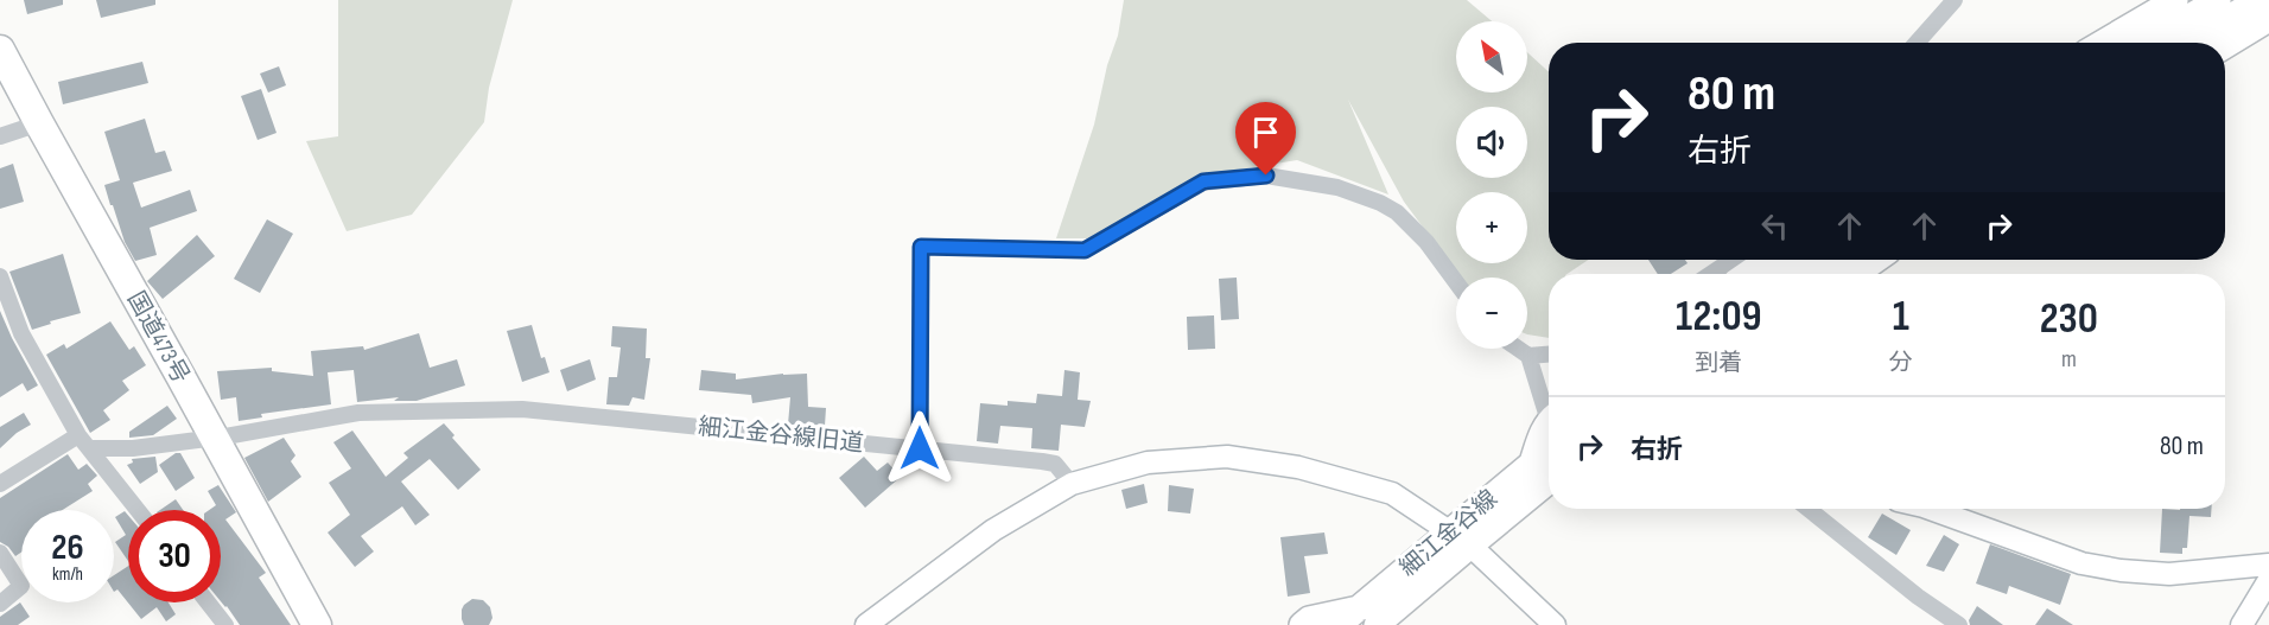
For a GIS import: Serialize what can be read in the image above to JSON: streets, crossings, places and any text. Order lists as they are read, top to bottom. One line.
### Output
{"streets":{"highway":["国道473号"],"main road":["細江金谷線"],"street":["細江金谷線旧道"]},"crossings":[["国道473号","細江金谷線旧道"]],"north":"top left","page":{"map_buttons":["+","−"],"turn":["80 m","右折"],"eta":["12:09","到着","1","分","230","m"],"list":[{"name":"右折","value":"80 m"}],"speed":"26 km/h","limit":"30"}}
